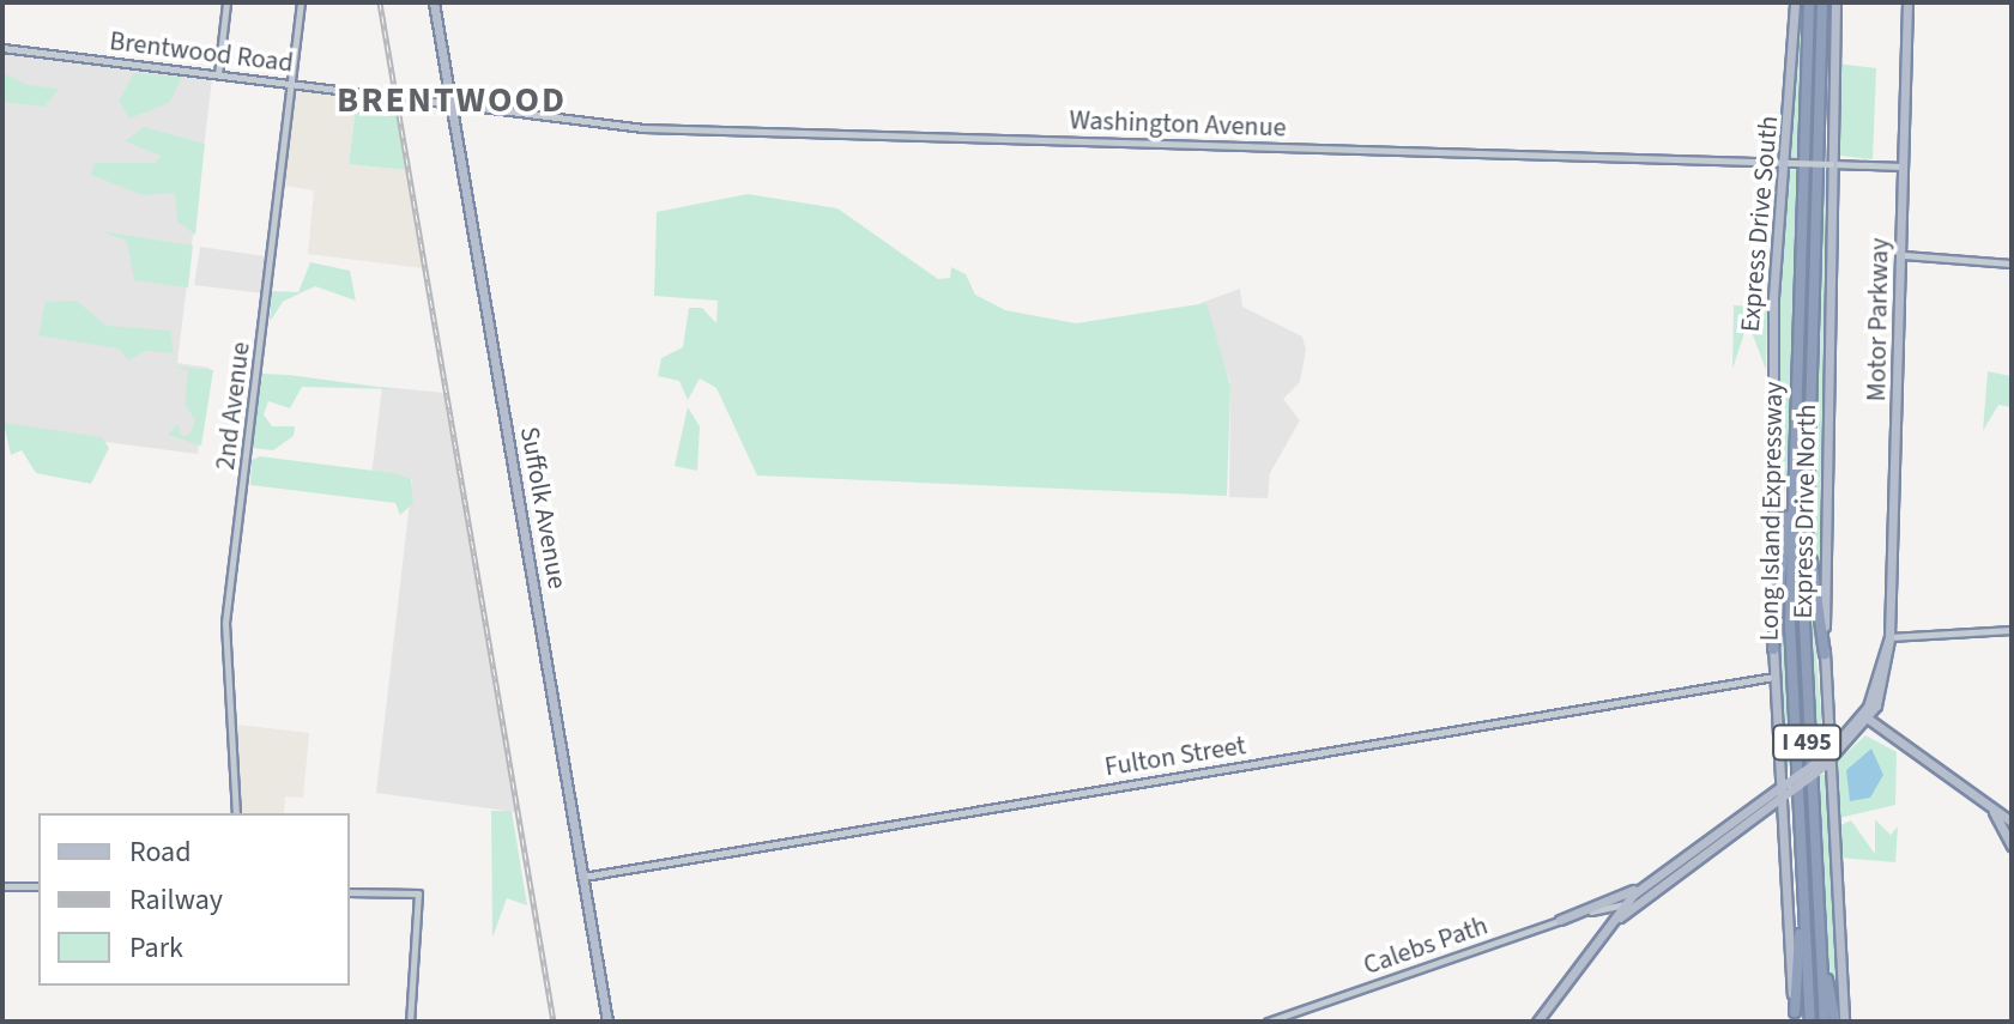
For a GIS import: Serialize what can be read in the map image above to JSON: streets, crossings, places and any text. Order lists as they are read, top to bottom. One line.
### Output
{"streets":{"highway":["Long Island Expressway","I 495"],"main road":["Express Drive South","Motor Parkway","Suffolk Avenue","Express Drive North"],"street":["Brentwood Road","Washington Avenue","2nd Avenue","Fulton Street","Calebs Path"]},"crossings":[["Brentwood Road","Washington Avenue"],["Brentwood Road","2nd Avenue"],["Brentwood Road","Suffolk Avenue"],["Washington Avenue","Express Drive South"],["Washington Avenue","Motor Parkway"],["Washington Avenue","Suffolk Avenue"],["Washington Avenue","Express Drive North"],["Express Drive South","Motor Parkway"],["Express Drive South","Fulton Street"],["Motor Parkway","Express Drive North"],["Motor Parkway","Calebs Path"],["Suffolk Avenue","Fulton Street"]],"districts":["BRENTWOOD"],"legend":["Road","Railway","Park"]}
